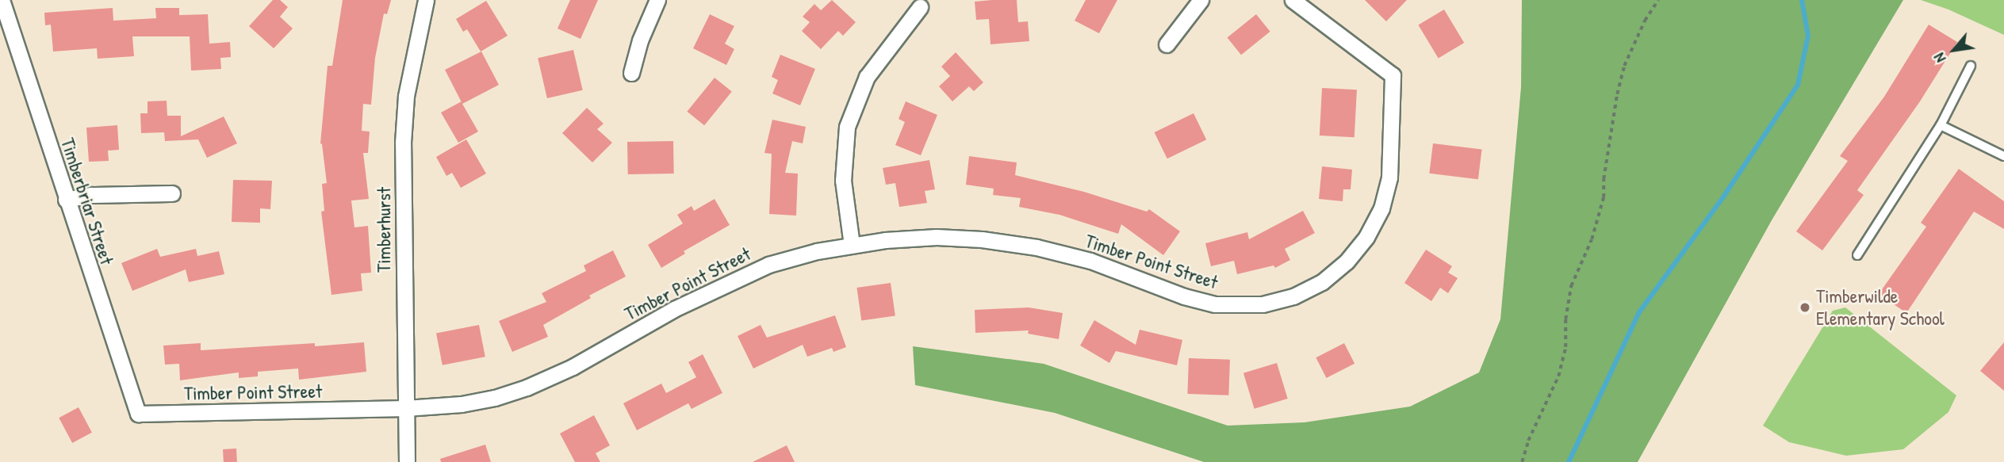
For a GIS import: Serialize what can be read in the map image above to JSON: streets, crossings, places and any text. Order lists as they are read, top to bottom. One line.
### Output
{"streets":{"street":["Timberbriar Street","Timberhurst","Timber Point Street"]},"crossings":[["Timberbriar Street","Timber Point Street"],["Timberhurst","Timber Point Street"]],"places":["Timberwilde Elementary School"],"north":"bottom left"}
